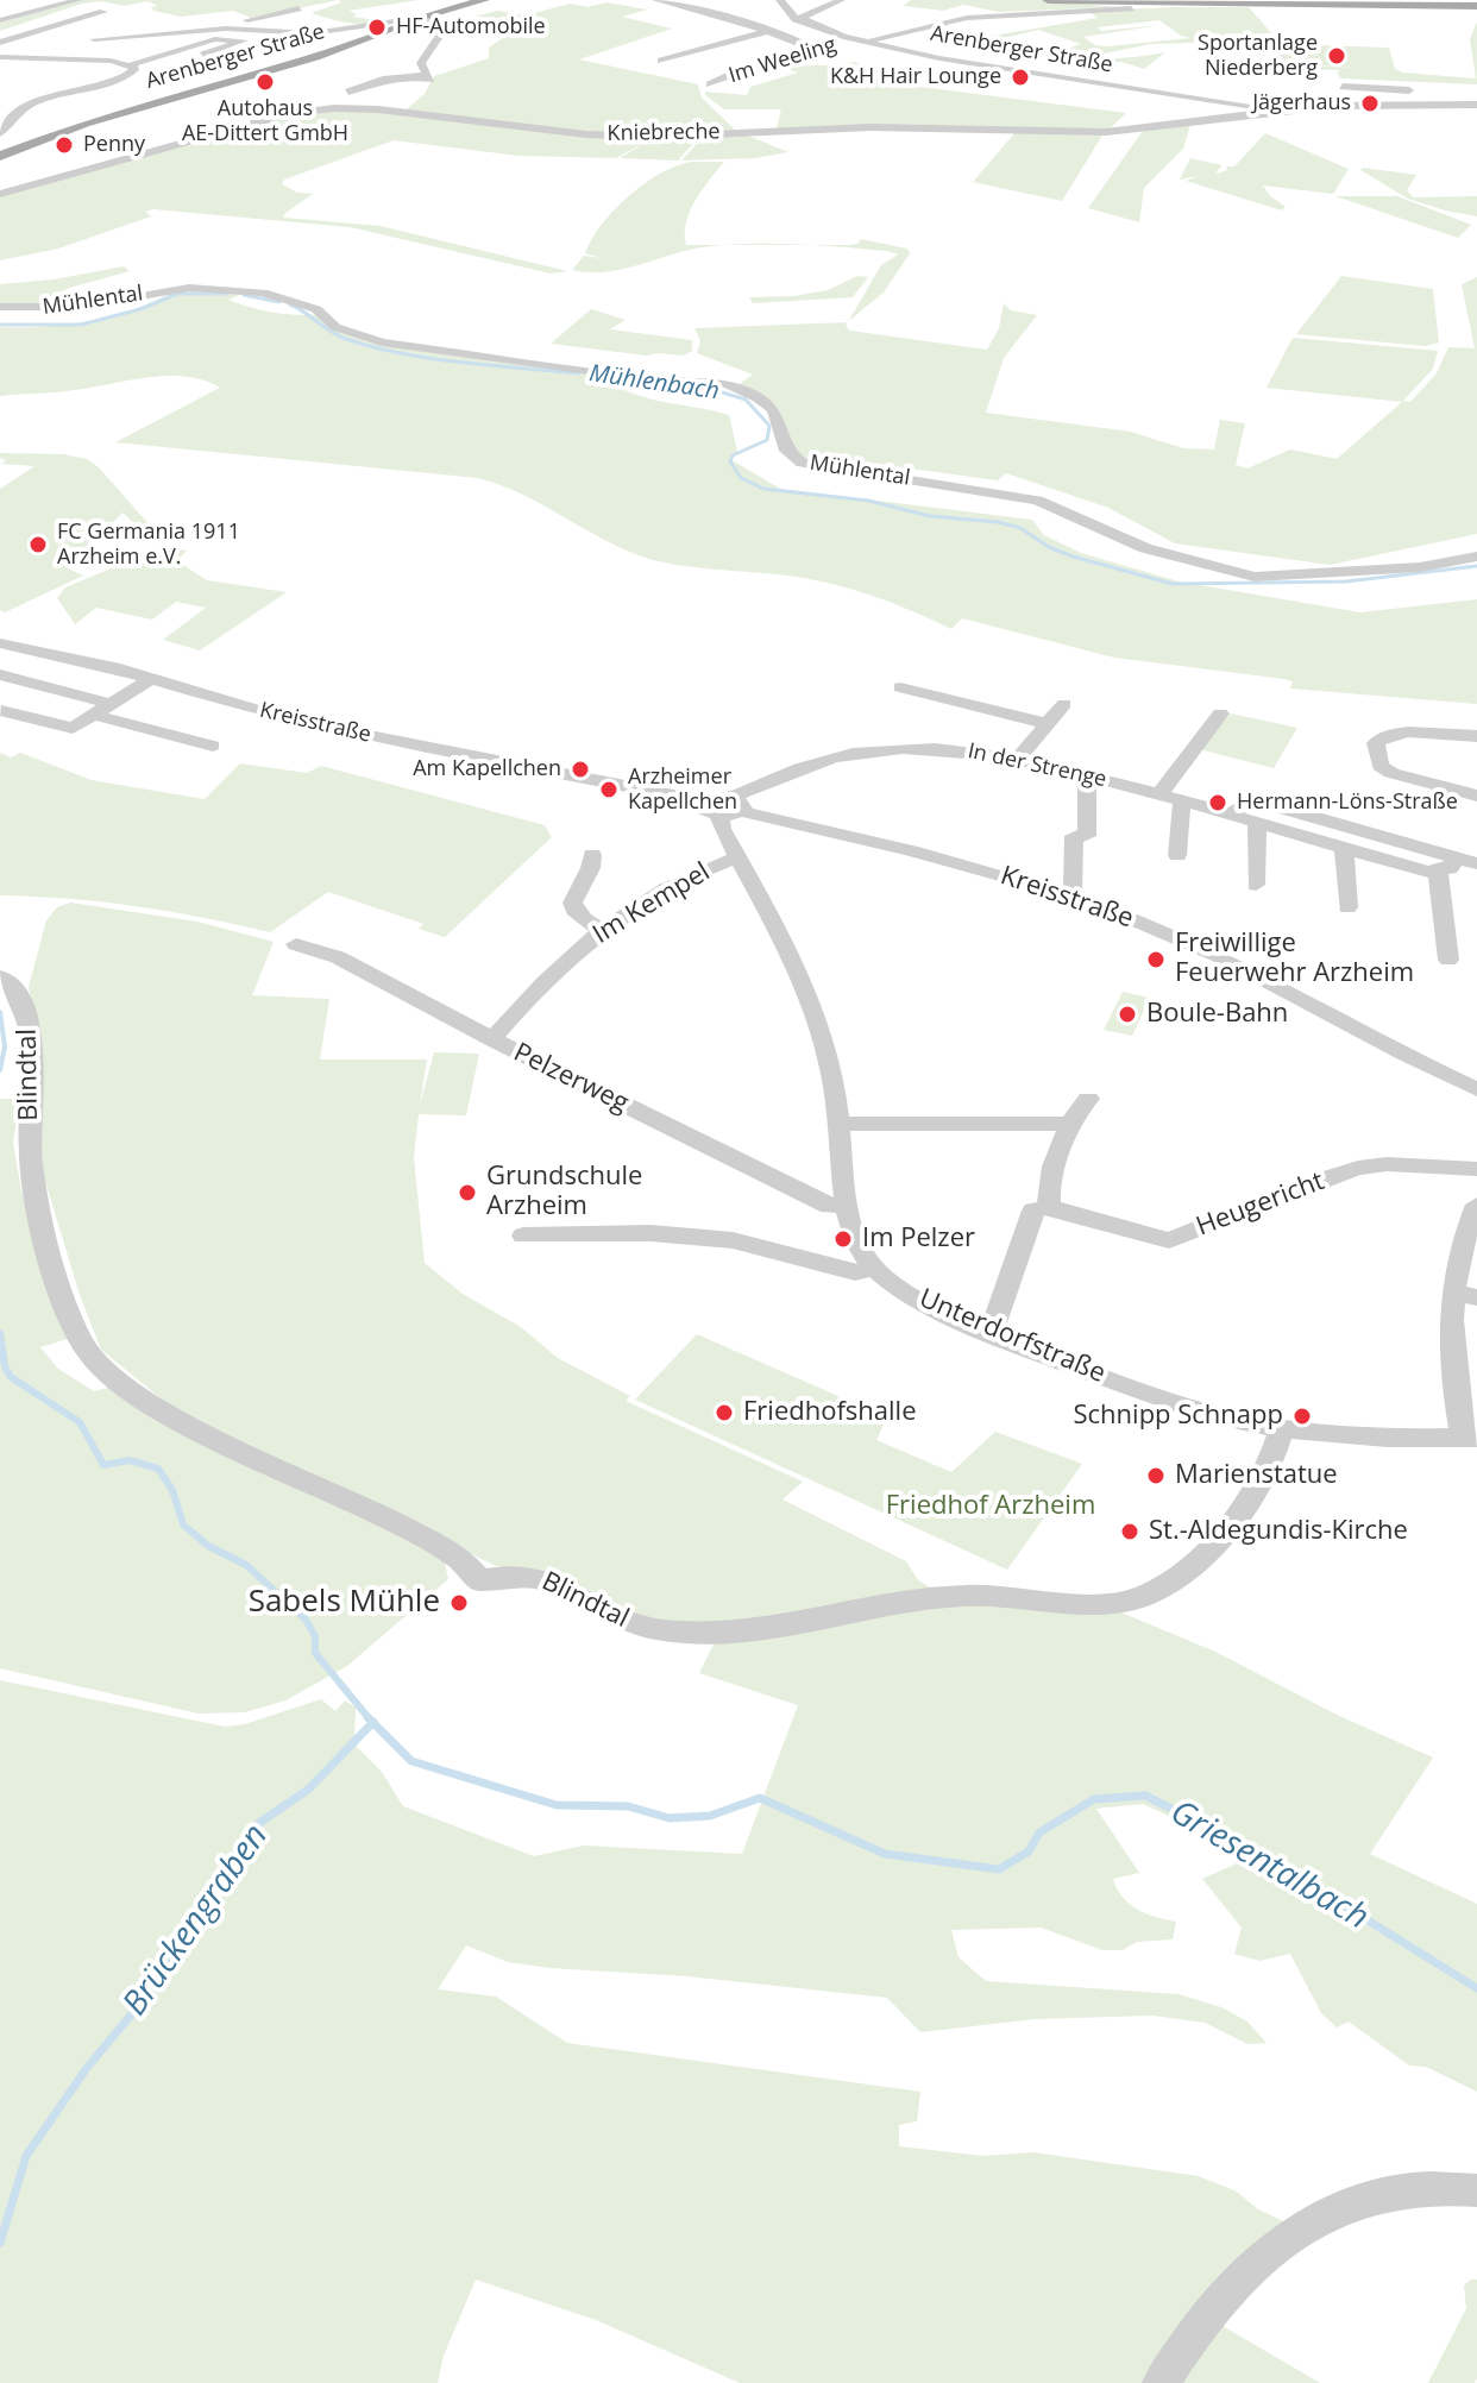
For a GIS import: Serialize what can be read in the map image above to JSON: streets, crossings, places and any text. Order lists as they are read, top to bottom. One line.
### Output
{"streets":{"main road":["Arenberger Straße"],"street":["Im Weeling","Kniebreche","Mühlental","Kreisstraße","In der Strenge","Im Kempel","Blindtal","Pelzerweg","Heugericht","Unterdorfstraße"]},"crossings":[["Arenberger Straße","Im Weeling"],["Arenberger Straße","Kniebreche"],["Kreisstraße","In der Strenge"],["Kreisstraße","Unterdorfstraße"],["In der Strenge","Unterdorfstraße"],["Im Kempel","Pelzerweg"],["Im Kempel","Unterdorfstraße"],["Blindtal","Unterdorfstraße"],["Pelzerweg","Unterdorfstraße"]],"water":["Mühlenbach","Griesentalbach","Brückengraben"],"parks":["Friedhof Arzheim"],"places":["HF-Automobile","Sportanlage Niederberg","K&H Hair Lounge","Autohaus AE-Dittert GmbH","Jägerhaus","Penny","FC Germania 1911 Arzheim e.V.","Am Kapellchen","Arzheimer Kapellchen","Hermann-Löns-Straße","Freiwillige Feuerwehr Arzheim","Boule-Bahn","Grundschule Arzheim","Im Pelzer","Friedhofshalle","Schnipp Schnapp","Marienstatue","St.-Aldegundis-Kirche","Sabels Mühle"]}
